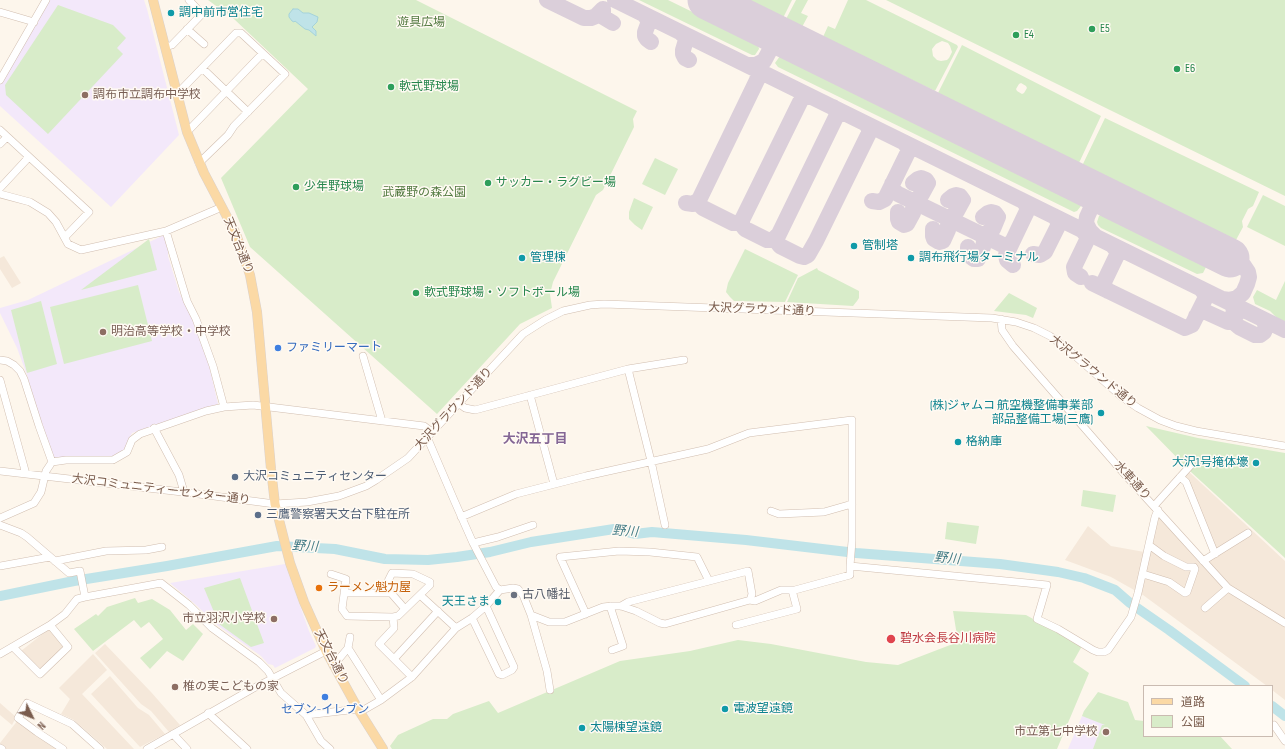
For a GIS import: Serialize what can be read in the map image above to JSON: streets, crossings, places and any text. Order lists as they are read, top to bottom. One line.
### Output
{"streets":{"main road":["天文台通り"],"street":["大沢グラウンド通り","水車通り","大沢コミュニティーセンター通り"]},"crossings":[["天文台通り","大沢グラウンド通り"],["天文台通り","大沢コミュニティーセンター通り"],["大沢グラウンド通り","水車通り"],["大沢グラウンド通り","大沢コミュニティーセンター通り"]],"districts":["大沢五丁目"],"water":["野川"],"parks":["遊具広場","武蔵野の森公園"],"places":["調中前市営住宅","E5","E4","E6","軟式野球場","調布市立調布中学校","サッカー・ラグビー場","少年野球場","管制塔","管理棟","調布飛行場ターミナル","軟式野球場・ソフトボール場","明治高等学校・中学校","ファミリーマート","(株)ジャムコ 航空機整備事業部 部品整備工場(三鷹)","格納庫","大沢1号掩体壕","大沢コミュニティセンター","三鷹警察署天文台下駐在所","ラーメン魁力屋","古八幡社","天王さま","市立羽沢小学校","碧水会長谷川病院","椎の実こどもの家","セブン-イレブン","電波望遠鏡","太陽棟望遠鏡","市立第七中学校"],"legend":["道路","公園"],"north":"bottom right"}
